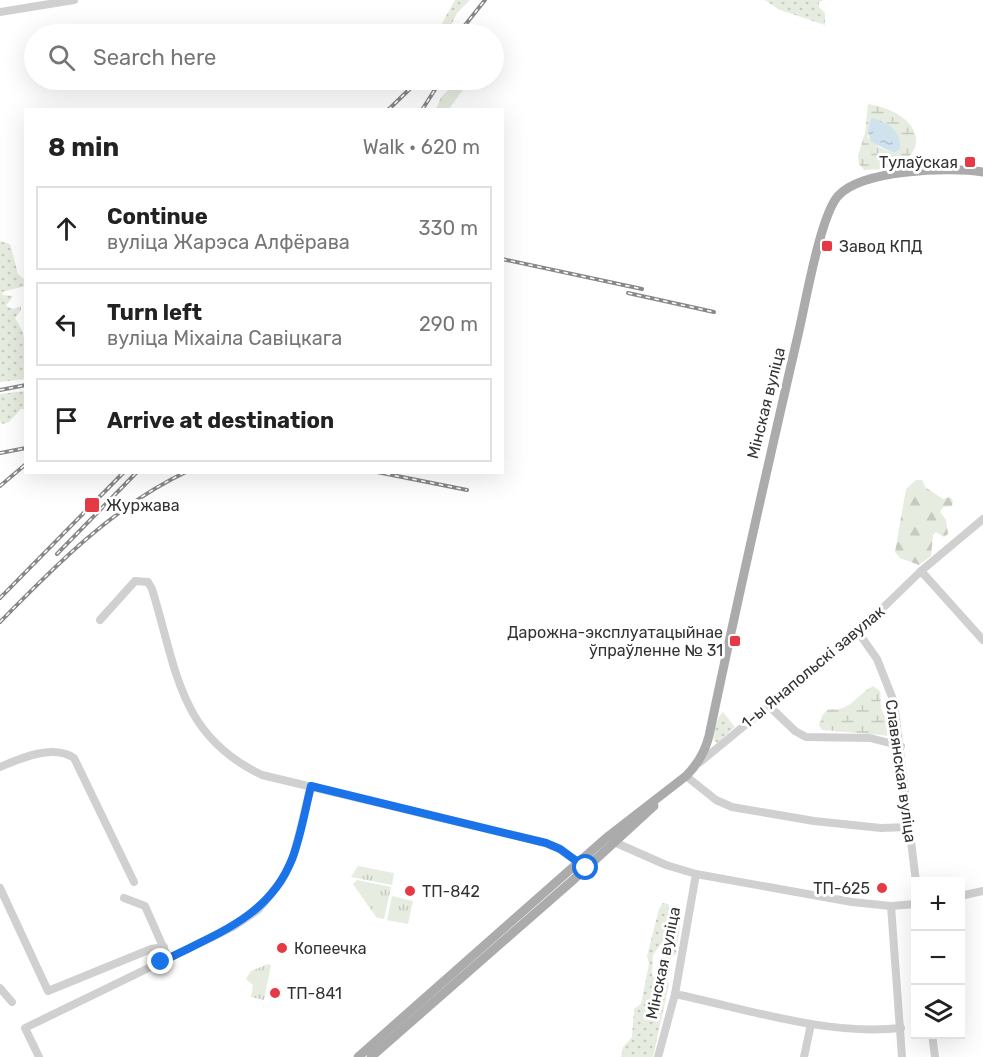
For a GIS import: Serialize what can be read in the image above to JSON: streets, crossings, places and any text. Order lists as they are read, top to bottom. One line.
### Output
{"streets":{"main road":["Мінская вуліца"],"street":["1-ы Янапольскі завулак","Славянская вуліца"]},"crossings":[["Мінская вуліца","1-ы Янапольскі завулак"],["1-ы Янапольскі завулак","Славянская вуліца"]],"places":{"transit":["Тулаўская","Завод КПД","Журжава","Дарожна-эксплуатацыйнае ўпраўленне № 31"],"other":["ТП-625","ТП-842","Копеечка","ТП-841"]},"page":{"search":"Search here","heading":["8 min","Walk · 620 m"],"list":[["Continue","вуліца Жарэса Алфёрава","330 m"],["Turn left","вуліца Міхаіла Савіцкага","290 m"],"Arrive at destination"],"map_buttons":["+","−"]}}
